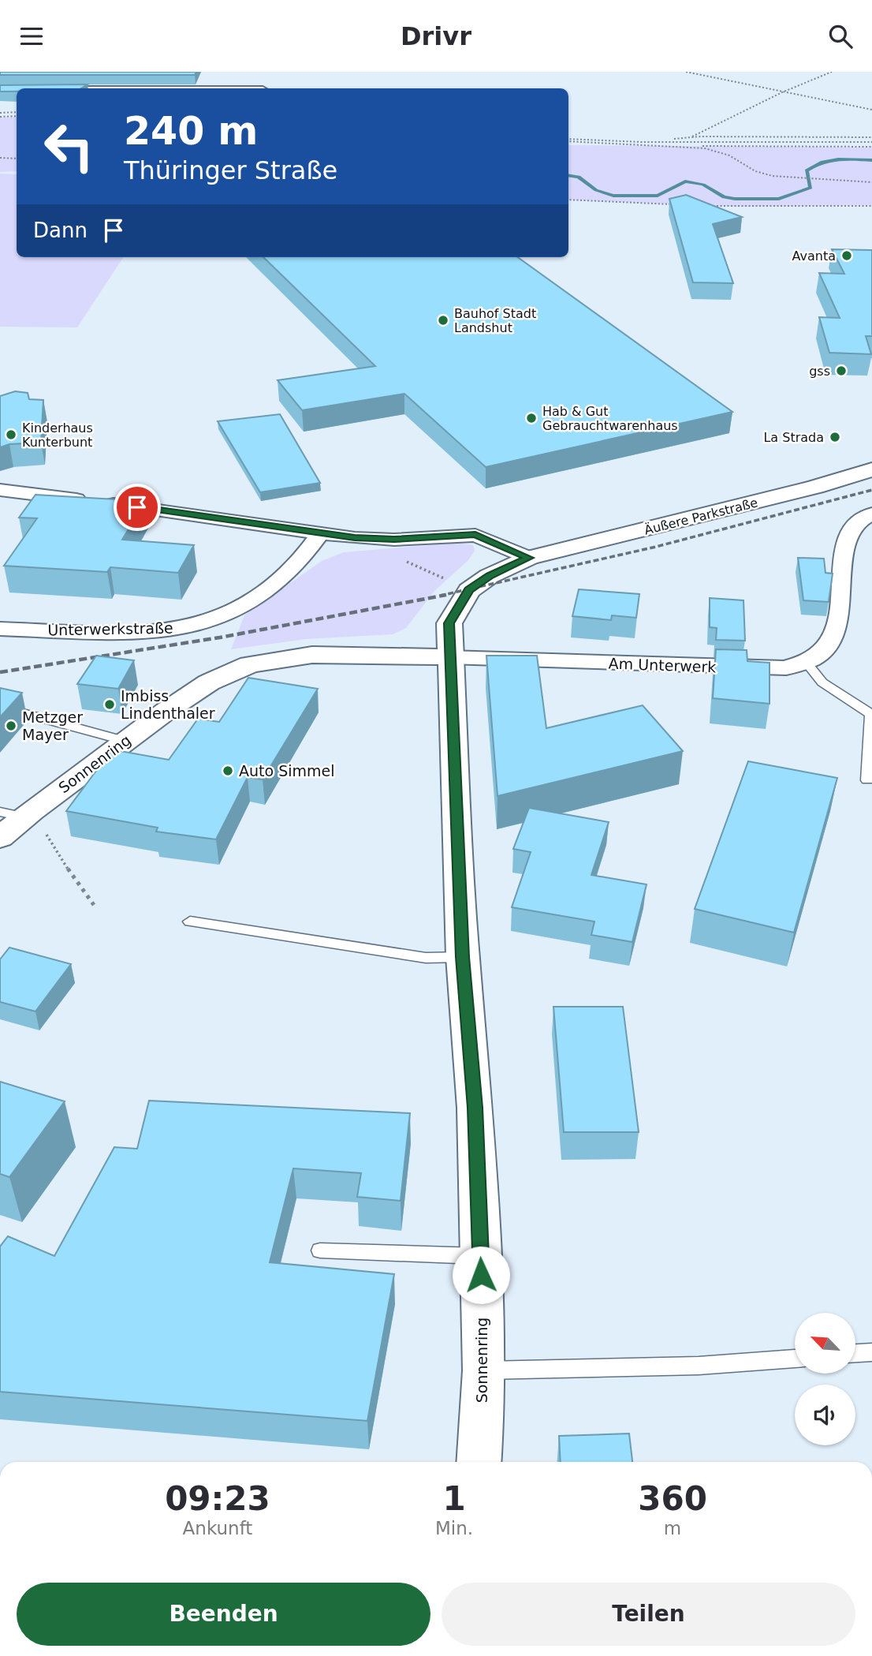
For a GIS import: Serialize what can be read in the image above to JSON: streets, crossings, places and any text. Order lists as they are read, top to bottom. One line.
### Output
{"streets":{"street":["Äußere Parkstraße","Unterwerkstraße","Am Unterwerk","Sonnenring"]},"crossings":[["Äußere Parkstraße","Sonnenring"],["Am Unterwerk","Sonnenring"]],"places":["Avanta","Bauhof Stadt Landshut","gss","Hab & Gut Gebrauchtwarenhaus","Kinderhaus Kunterbunt","La Strada","Imbiss Lindenthaler","Metzger Mayer","Auto Simmel"],"north":"top left","page":{"header":"Drivr","turn":["240 m","Thüringer Straße"],"then":"Dann","eta":["09:23","Ankunft","1","Min.","360","m"],"buttons":["Beenden","Teilen"]}}
